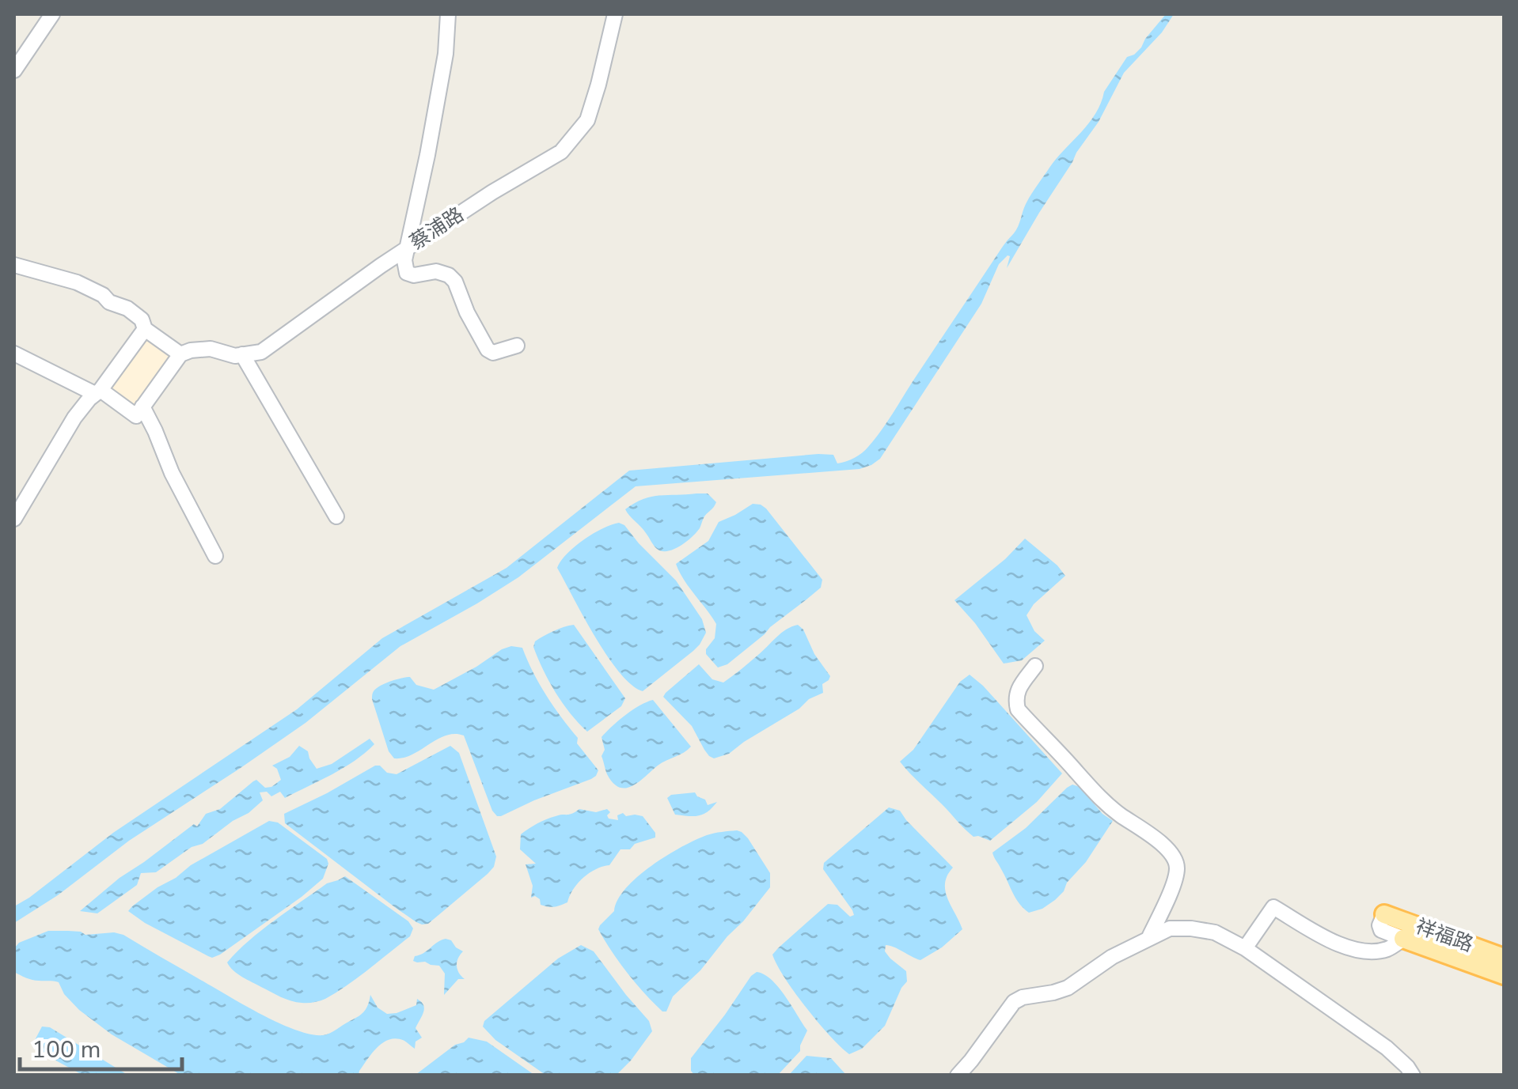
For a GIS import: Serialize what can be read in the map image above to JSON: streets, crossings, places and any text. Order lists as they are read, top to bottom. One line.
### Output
{"streets":{"main road":["祥福路"],"street":["蔡浦路"]},"scale_bar":"100 m"}
